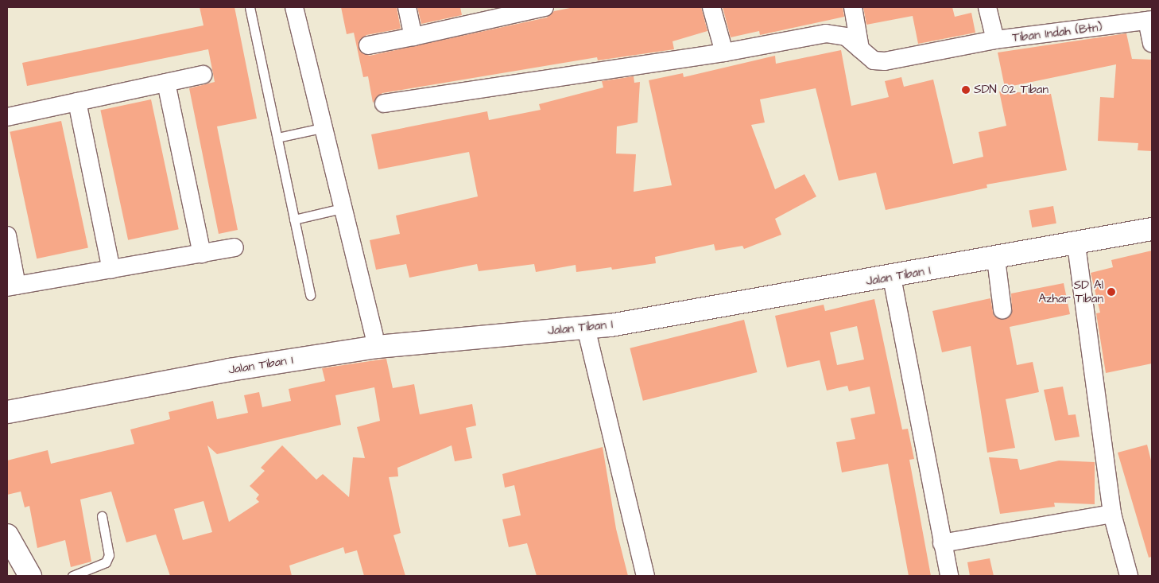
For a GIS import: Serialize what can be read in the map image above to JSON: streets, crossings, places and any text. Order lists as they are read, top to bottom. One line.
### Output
{"streets":{"street":["Tiban Indah (Btn)","Jalan Tiban I"]},"places":["SDN 02 Tiban","SD Al Azhar Tiban"]}
